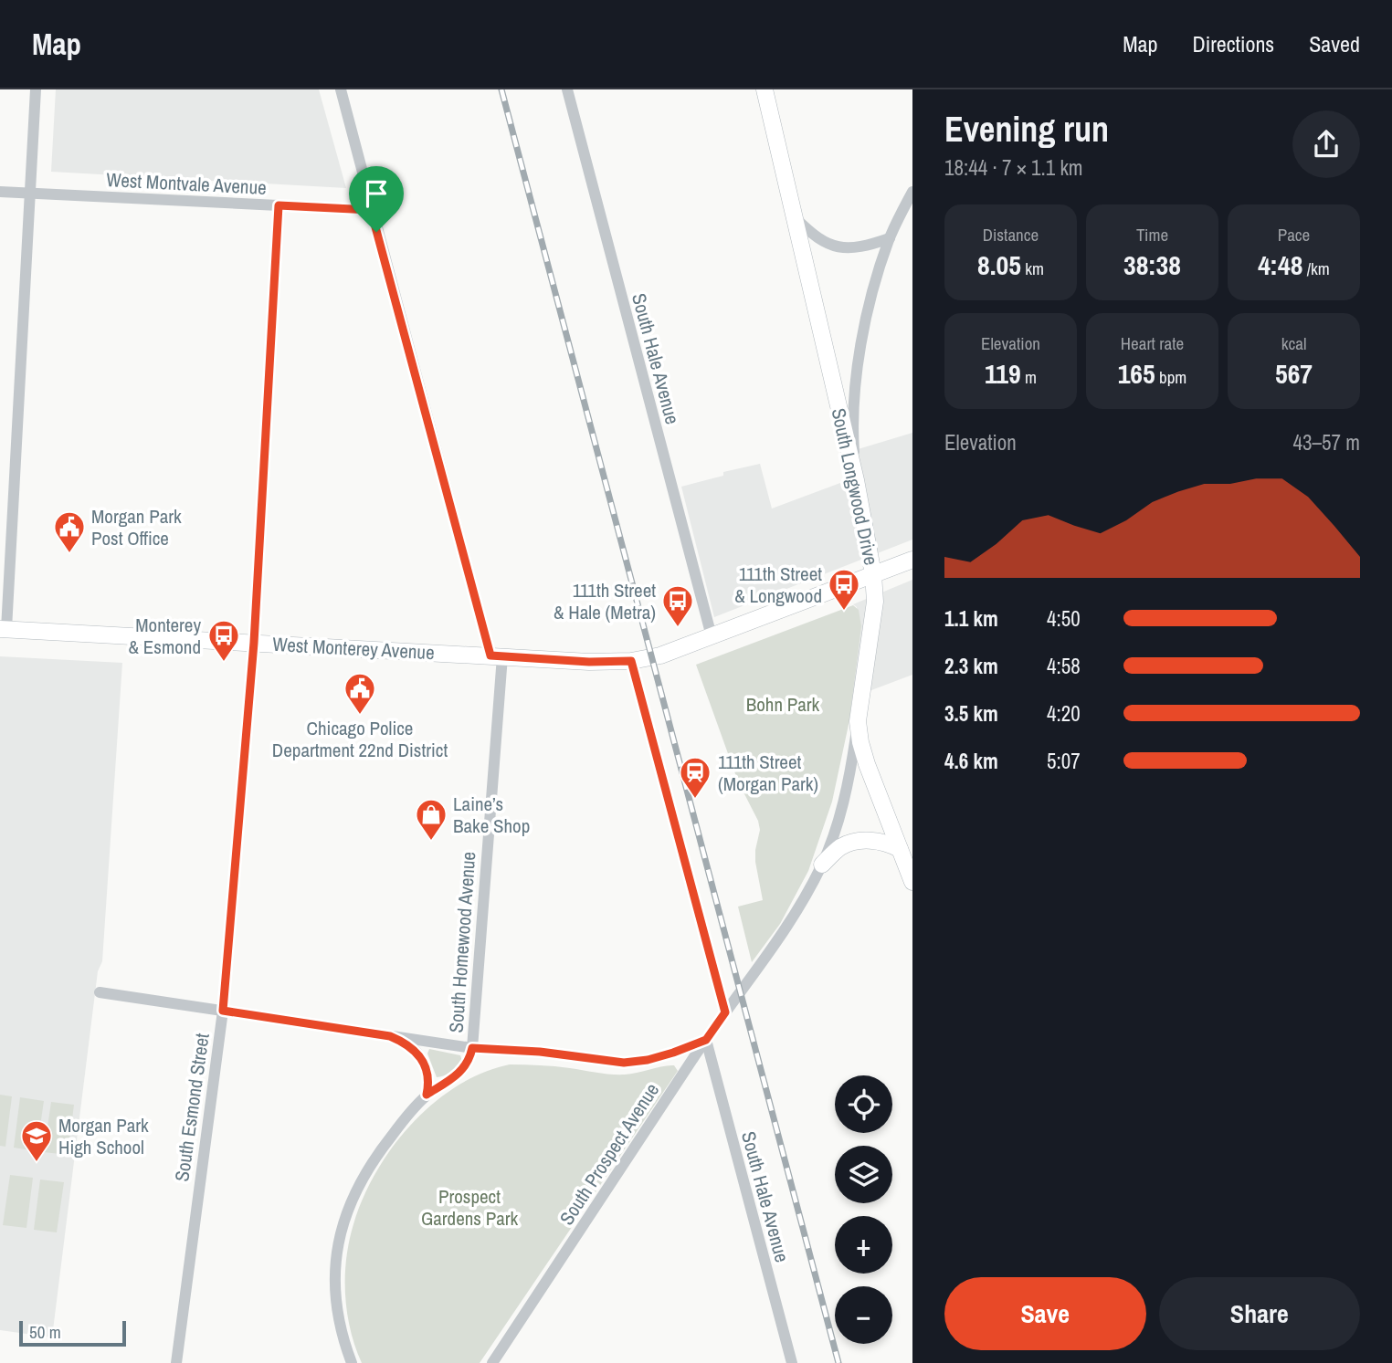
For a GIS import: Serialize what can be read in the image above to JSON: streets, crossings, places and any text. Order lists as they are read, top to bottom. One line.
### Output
{"streets":{"main road":["South Longwood Drive","West Monterey Avenue"],"street":["West Montvale Avenue","South Hale Avenue","South Homewood Avenue","South Esmond Street","South Prospect Avenue"]},"crossings":[["West Montvale Avenue","South Homewood Avenue"],["West Montvale Avenue","South Esmond Street"],["South Hale Avenue","West Monterey Avenue"],["South Hale Avenue","South Prospect Avenue"],["South Longwood Drive","West Monterey Avenue"],["South Longwood Drive","South Prospect Avenue"],["West Monterey Avenue","South Homewood Avenue"],["West Monterey Avenue","South Esmond Street"]],"parks":["Bohn Park","Prospect Gardens Park"],"places":{"public building":["Morgan Park Post Office","Chicago Police Department 22nd District"],"bus stop":["111th Street & Longwood","111th Street & Hale (Metra)","Monterey & Esmond"],"station":["111th Street (Morgan Park)"],"shop":["Laine’s Bake Shop"],"school or university":["Morgan Park High School"]},"scale_bar":"50 m","page":{"header":"Map","nav":["Map","Directions","Saved"],"heading":["Evening run","18:44 · 7 × 1.1 km"],"stats":[["Distance","8.05 km"],["Time","38:38"],["Pace","4:48 /km"],["Elevation","119 m"],["Heart rate","165 bpm"],["kcal","567"]],"chart":["Elevation","43–57 m"],"list":[{"name":"1.1 km","note":"4:50"},{"name":"2.3 km","note":"4:58"},{"name":"3.5 km","note":"4:20"},{"name":"4.6 km","note":"5:07"}],"map_buttons":["+","−"],"buttons":["Save","Share"],"scale":"50 m"}}
